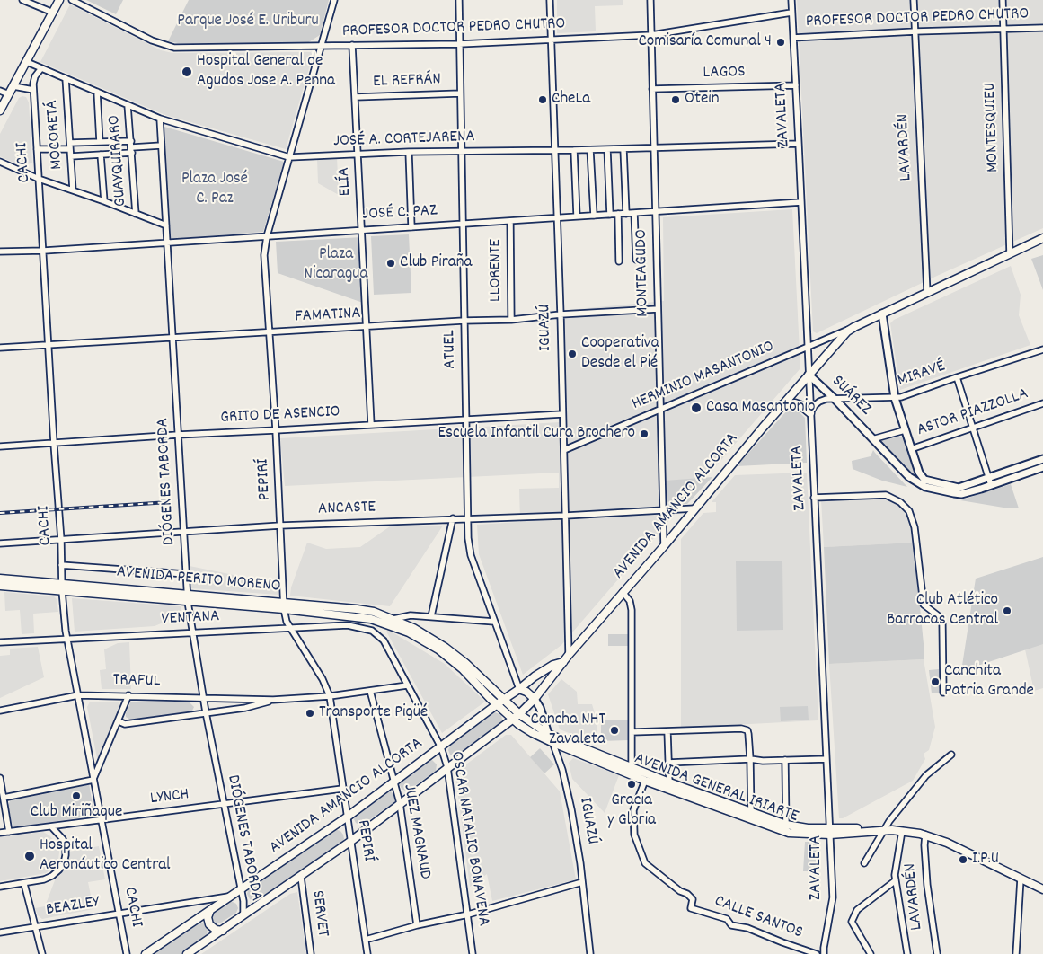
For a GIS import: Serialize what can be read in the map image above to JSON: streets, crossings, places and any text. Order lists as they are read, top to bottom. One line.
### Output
{"streets":{"main road":["AVENIDA AMANCIO ALCORTA","AVENIDA PERITO MORENO","AVENIDA GENERAL IRIARTE"],"street":["PROFESOR DOCTOR PEDRO CHUTRO","LAGOS","EL REFRÁN","ZAVALETA","MONTESQUIEU","MOCORETÁ","JOSÉ A. CORTEJARENA","LAVARDÉN","GUAYQUIRARO","CACHI","ELÍA","JOSÉ C. PAZ","LLORENTE","MONTEAGUDO","FAMATINA","IGUAZÚ","ATUEL","MIRAVÉ","HERMINIO MASANTONIO","SUÁREZ","ASTOR PIAZZOLLA","GRITO DE ASENCIO","PEPIRÍ","DIÓGENES TABORDA","ANCASTE","VENTANA","TRAFUL","LYNCH","JUEZ MAGNAUD","OSCAR NATALIO BONAVENA","BEAZLEY","SERVET","CALLE SANTOS"]},"crossings":[["PROFESOR DOCTOR PEDRO CHUTRO","ZAVALETA"],["PROFESOR DOCTOR PEDRO CHUTRO","MONTESQUIEU"],["PROFESOR DOCTOR PEDRO CHUTRO","LAVARDÉN"],["PROFESOR DOCTOR PEDRO CHUTRO","ELÍA"],["PROFESOR DOCTOR PEDRO CHUTRO","MONTEAGUDO"],["PROFESOR DOCTOR PEDRO CHUTRO","IGUAZÚ"],["PROFESOR DOCTOR PEDRO CHUTRO","ATUEL"],["PROFESOR DOCTOR PEDRO CHUTRO","PEPIRÍ"],["LAGOS","ZAVALETA"],["LAGOS","MONTEAGUDO"],["EL REFRÁN","ELÍA"],["EL REFRÁN","ATUEL"],["ZAVALETA","JOSÉ A. CORTEJARENA"],["ZAVALETA","JOSÉ C. PAZ"],["ZAVALETA","MIRAVÉ"],["ZAVALETA","HERMINIO MASANTONIO"],["ZAVALETA","SUÁREZ"],["ZAVALETA","AVENIDA AMANCIO ALCORTA"],["ZAVALETA","AVENIDA GENERAL IRIARTE"],["MONTESQUIEU","AVENIDA AMANCIO ALCORTA"],["MOCORETÁ","JOSÉ A. CORTEJARENA"],["JOSÉ A. CORTEJARENA","GUAYQUIRARO"],["JOSÉ A. CORTEJARENA","CACHI"],["JOSÉ A. CORTEJARENA","ELÍA"],["JOSÉ A. CORTEJARENA","MONTEAGUDO"],["JOSÉ A. CORTEJARENA","IGUAZÚ"],["JOSÉ A. CORTEJARENA","ATUEL"],["JOSÉ A. CORTEJARENA","PEPIRÍ"],["JOSÉ A. CORTEJARENA","DIÓGENES TABORDA"],["LAVARDÉN","AVENIDA AMANCIO ALCORTA"],["LAVARDÉN","AVENIDA GENERAL IRIARTE"],["CACHI","JOSÉ C. PAZ"],["CACHI","FAMATINA"],["CACHI","GRITO DE ASENCIO"],["CACHI","ANCASTE"],["CACHI","AVENIDA PERITO MORENO"],["CACHI","VENTANA"],["CACHI","TRAFUL"],["CACHI","LYNCH"],["CACHI","BEAZLEY"],["ELÍA","JOSÉ C. PAZ"],["ELÍA","FAMATINA"],["ELÍA","GRITO DE ASENCIO"],["JOSÉ C. PAZ","LLORENTE"],["JOSÉ C. PAZ","MONTEAGUDO"],["JOSÉ C. PAZ","IGUAZÚ"],["JOSÉ C. PAZ","ATUEL"],["JOSÉ C. PAZ","PEPIRÍ"],["JOSÉ C. PAZ","DIÓGENES TABORDA"],["LLORENTE","FAMATINA"],["MONTEAGUDO","FAMATINA"],["MONTEAGUDO","HERMINIO MASANTONIO"],["MONTEAGUDO","AVENIDA AMANCIO ALCORTA"],["MONTEAGUDO","ANCASTE"],["FAMATINA","IGUAZÚ"],["FAMATINA","ATUEL"],["FAMATINA","PEPIRÍ"],["FAMATINA","DIÓGENES TABORDA"],["IGUAZÚ","HERMINIO MASANTONIO"],["IGUAZÚ","GRITO DE ASENCIO"],["IGUAZÚ","AVENIDA AMANCIO ALCORTA"],["IGUAZÚ","ANCASTE"],["IGUAZÚ","AVENIDA GENERAL IRIARTE"],["ATUEL","GRITO DE ASENCIO"],["ATUEL","AVENIDA AMANCIO ALCORTA"],["ATUEL","ANCASTE"],["MIRAVÉ","SUÁREZ"],["HERMINIO MASANTONIO","AVENIDA AMANCIO ALCORTA"],["SUÁREZ","ASTOR PIAZZOLLA"],["SUÁREZ","AVENIDA AMANCIO ALCORTA"],["GRITO DE ASENCIO","PEPIRÍ"],["GRITO DE ASENCIO","DIÓGENES TABORDA"],["PEPIRÍ","AVENIDA AMANCIO ALCORTA"],["PEPIRÍ","ANCASTE"],["PEPIRÍ","AVENIDA PERITO MORENO"],["PEPIRÍ","VENTANA"],["PEPIRÍ","TRAFUL"],["PEPIRÍ","LYNCH"],["DIÓGENES TABORDA","AVENIDA AMANCIO ALCORTA"],["DIÓGENES TABORDA","ANCASTE"],["DIÓGENES TABORDA","AVENIDA PERITO MORENO"],["DIÓGENES TABORDA","VENTANA"],["DIÓGENES TABORDA","TRAFUL"],["DIÓGENES TABORDA","LYNCH"],["AVENIDA AMANCIO ALCORTA","ANCASTE"],["AVENIDA AMANCIO ALCORTA","AVENIDA GENERAL IRIARTE"],["AVENIDA AMANCIO ALCORTA","JUEZ MAGNAUD"],["AVENIDA AMANCIO ALCORTA","OSCAR NATALIO BONAVENA"],["AVENIDA AMANCIO ALCORTA","BEAZLEY"],["AVENIDA AMANCIO ALCORTA","SERVET"],["AVENIDA PERITO MORENO","AVENIDA GENERAL IRIARTE"],["VENTANA","OSCAR NATALIO BONAVENA"],["TRAFUL","JUEZ MAGNAUD"],["TRAFUL","OSCAR NATALIO BONAVENA"],["AVENIDA GENERAL IRIARTE","CALLE SANTOS"]],"parks":["Parque José E. Uriburu","Plaza José C. Paz","Plaza Nicaragua"],"places":["Comisaría Comunal 4","Hospital General de Agudos Jose A. Penna","CheLa","Otein","Club Piraña","Cooperativa Desde el Pié","Casa Masantonio","Escuela Infantil Cura Brochero","Club Atlético Barracas Central","Canchita Patria Grande","Transporte Pigüé","Cancha NHT Zavaleta","Gracia y Gloria","Club Miriñaque","Hospital Aeronáutico Central","I.P.U"]}
